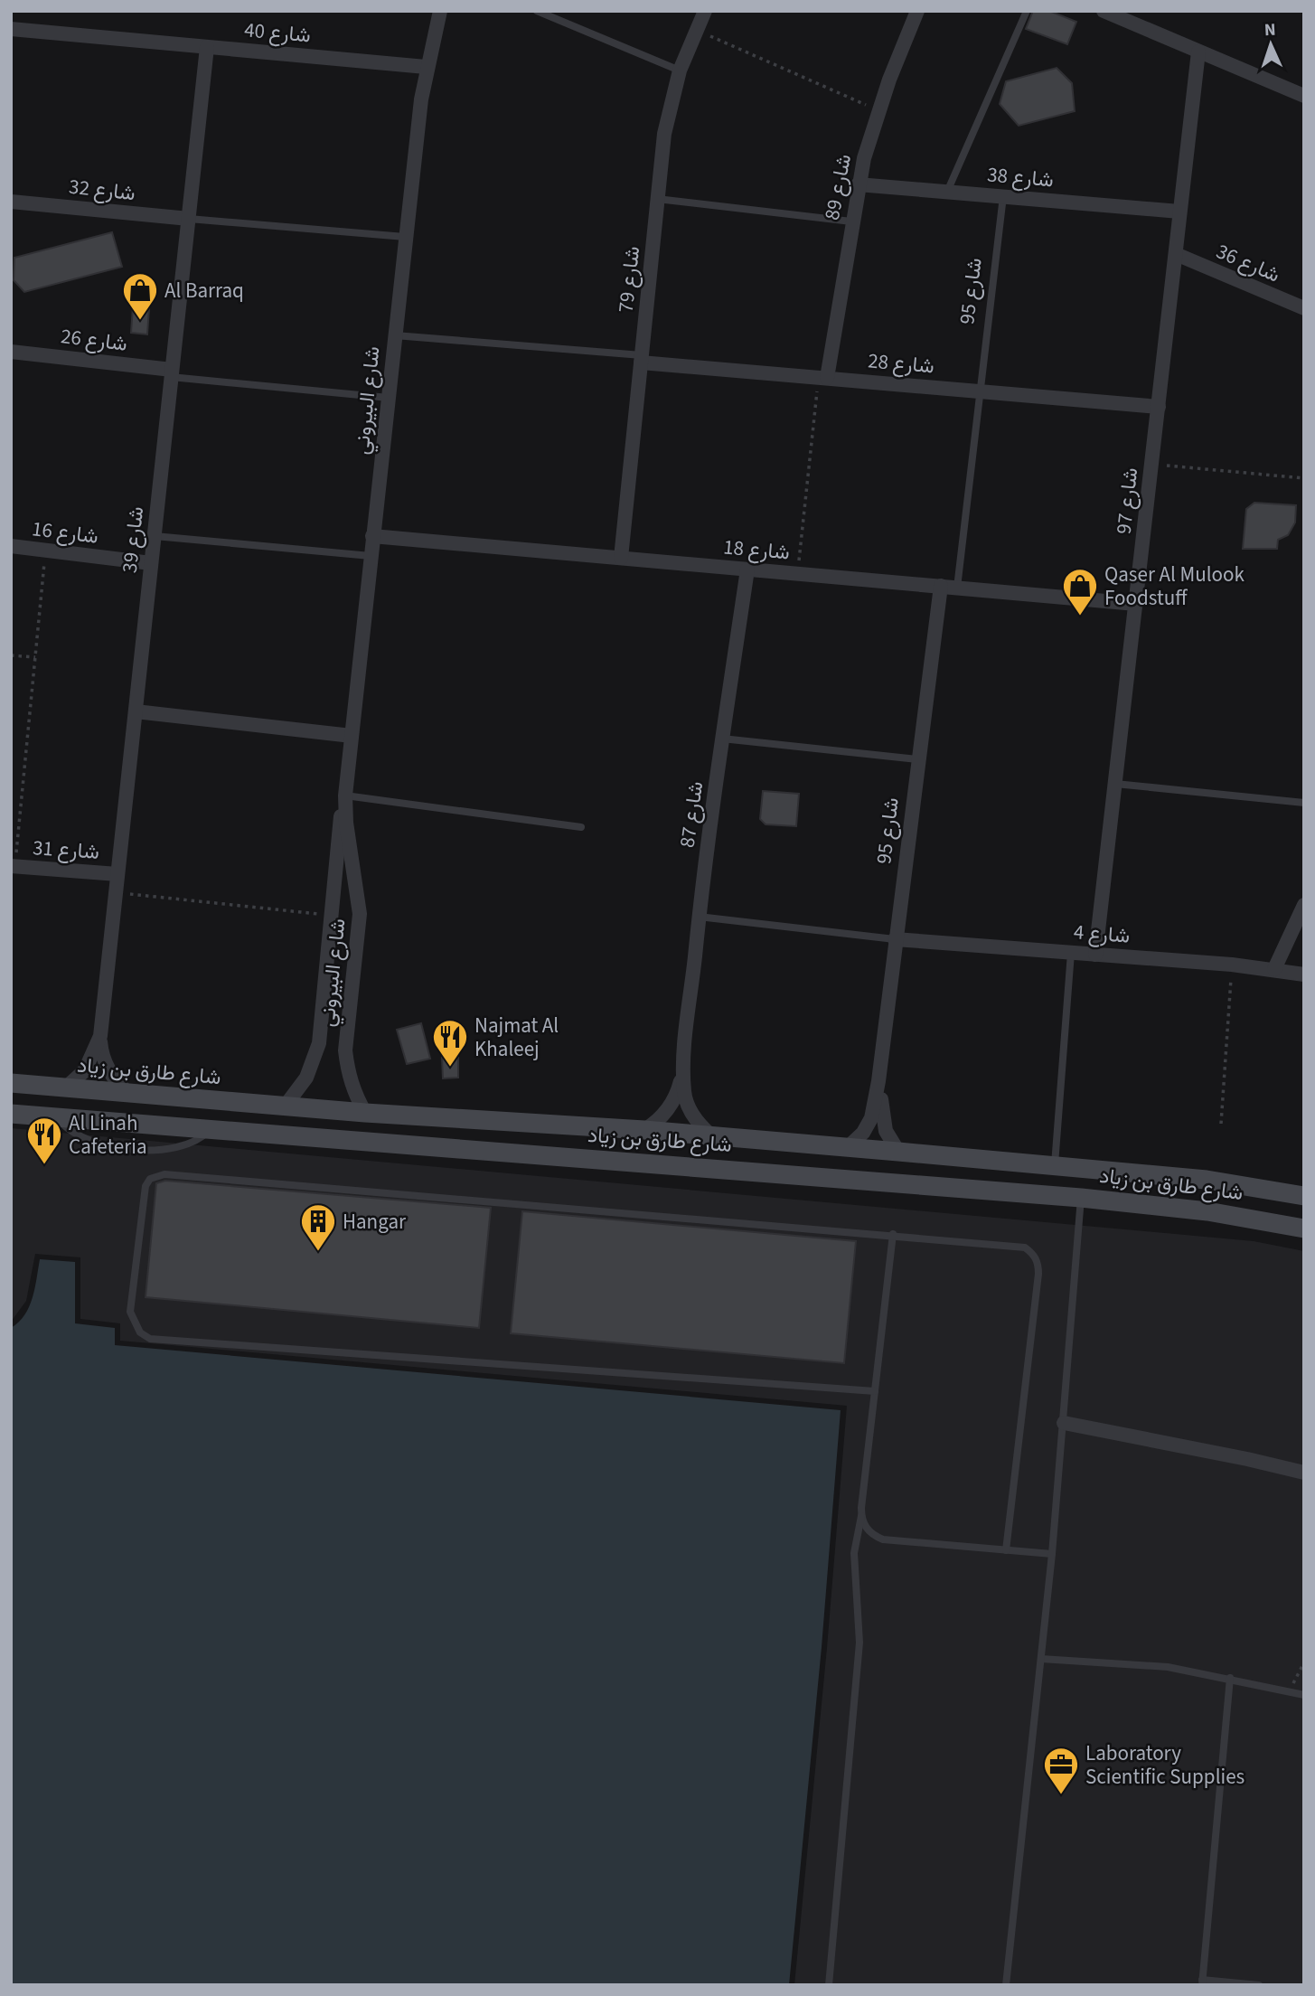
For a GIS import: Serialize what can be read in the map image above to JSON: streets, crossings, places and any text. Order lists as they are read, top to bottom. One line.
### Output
{"streets":{"main road":["شارع طارق بن زياد"],"street":["شارع 40","شارع 38","شارع 89","شارع 32","شارع 36","شارع 79","شارع 95","شارع 26","شارع 28","شارع البيروني","شارع 97","شارع 16","شارع 39","شارع 18","شارع 87","شارع 31","شارع 4"]},"crossings":[["شارع 40","شارع البيروني"],["شارع 40","شارع 39"],["شارع 38","شارع 89"],["شارع 38","شارع 95"],["شارع 38","شارع 97"],["شارع 89","شارع 28"],["شارع 32","شارع 39"],["شارع 36","شارع 97"],["شارع 79","شارع 28"],["شارع 79","شارع 18"],["شارع 95","شارع 28"],["شارع 95","شارع 18"],["شارع 95","شارع 4"],["شارع 95","شارع طارق بن زياد"],["شارع 26","شارع 39"],["شارع 28","شارع 97"],["شارع البيروني","شارع 18"],["شارع البيروني","شارع طارق بن زياد"],["شارع 97","شارع 18"],["شارع 97","شارع 4"],["شارع 16","شارع 39"],["شارع 39","شارع 31"],["شارع 39","شارع طارق بن زياد"],["شارع 18","شارع 87"],["شارع 87","شارع طارق بن زياد"]],"places":{"shop":["Al Barraq","Qaser Al Mulook Foodstuff"],"restaurant":["Najmat Al Khaleej","Al Linah Cafeteria"],"building":["Hangar"],"office":["Laboratory Scientific Supplies"]},"north":"top"}
